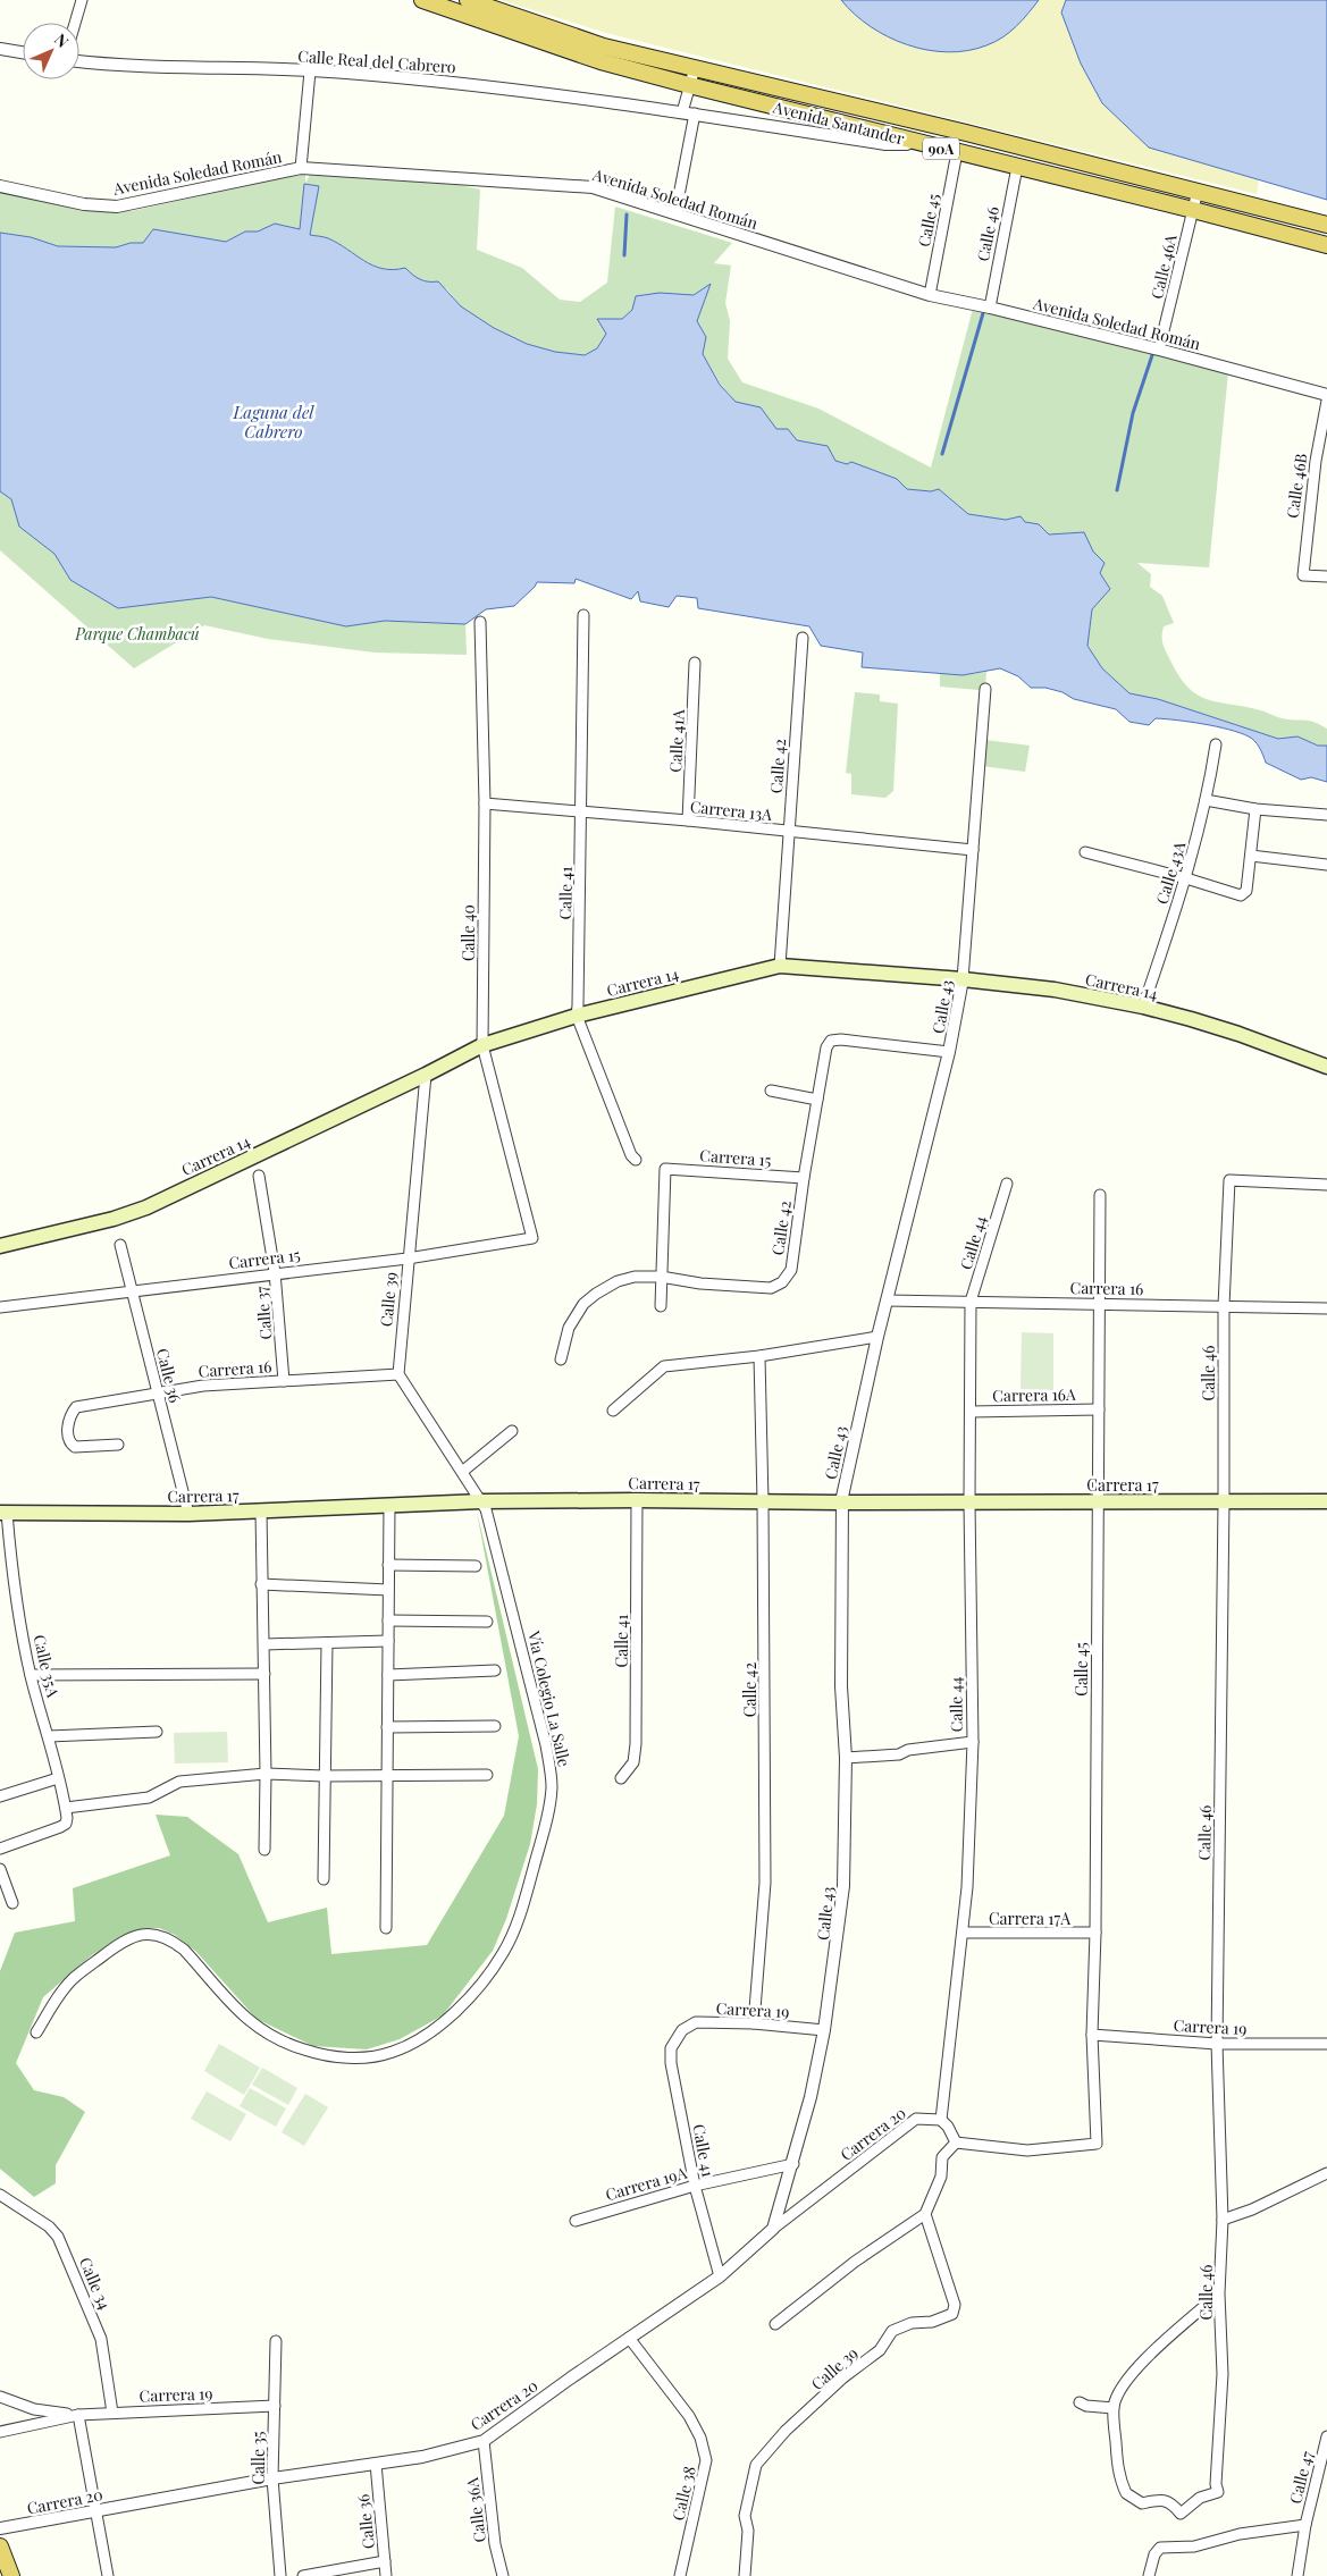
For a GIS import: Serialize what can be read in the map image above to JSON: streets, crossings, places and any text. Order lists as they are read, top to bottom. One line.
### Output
{"streets":{"highway":["Avenida Santander","90A"],"main road":["Carrera 14","Carrera 17"],"street":["Calle Real del Cabrero","Avenida Soledad Román","Calle 45","Calle 46","Calle 46A","Calle 46B","Calle 41A","Calle 42","Carrera 13A","Calle 43A","Calle 41","Calle 40","Calle 43","Carrera 15","Calle 44","Carrera 16","Calle 39","Calle 37","Calle 36","Carrera 16A","Calle 35A","Vía Colegio La Salle","Carrera 17A","Carrera 19","Carrera 20","Carrera 19A","Calle 34","Calle 35","Calle 47","Calle 38","Calle 36A"]},"crossings":[["Calle Real del Cabrero","Avenida Santander"],["Avenida Santander","Calle 45"],["Avenida Santander","Calle 46"],["Avenida Santander","Calle 46A"],["Avenida Soledad Román","Calle 45"],["Avenida Soledad Román","Calle 46"],["Avenida Soledad Román","Calle 46A"],["Calle 45","Carrera 16"],["Calle 45","Carrera 16A"],["Calle 45","Carrera 17"],["Calle 45","Carrera 17A"],["Calle 45","Carrera 19"],["Calle 46","Carrera 16"],["Calle 46","Carrera 17"],["Calle 46","Carrera 19"],["Calle 41A","Carrera 13A"],["Calle 42","Carrera 13A"],["Calle 42","Carrera 14"],["Calle 42","Calle 43"],["Calle 42","Carrera 15"],["Calle 42","Carrera 17"],["Calle 42","Carrera 19"],["Carrera 13A","Calle 41"],["Carrera 13A","Calle 40"],["Carrera 13A","Calle 43"],["Calle 43A","Carrera 14"],["Calle 41","Carrera 14"],["Calle 41","Carrera 17"],["Calle 41","Carrera 19"],["Calle 41","Carrera 20"],["Calle 41","Carrera 19A"],["Calle 40","Carrera 14"],["Calle 40","Carrera 15"],["Carrera 14","Calle 43"],["Carrera 14","Calle 39"],["Calle 43","Carrera 16"],["Calle 43","Carrera 17"],["Calle 43","Carrera 19"],["Calle 43","Carrera 20"],["Calle 43","Carrera 19A"],["Carrera 15","Calle 39"],["Carrera 15","Calle 37"],["Carrera 15","Calle 36"],["Calle 44","Carrera 16"],["Calle 44","Carrera 16A"],["Calle 44","Carrera 17"],["Calle 44","Carrera 17A"],["Calle 44","Carrera 20"],["Carrera 16","Calle 39"],["Carrera 16","Calle 37"],["Carrera 16","Calle 36"],["Calle 36","Carrera 17"],["Calle 36","Carrera 20"],["Carrera 17","Calle 35A"],["Carrera 17","Vía Colegio La Salle"],["Carrera 19","Calle 34"],["Carrera 19","Calle 35"],["Carrera 20","Calle 35"],["Carrera 20","Calle 38"],["Carrera 20","Calle 36A"]],"water":["Laguna del Cabrero"],"parks":["Parque Chambacú"],"north":"top right"}
